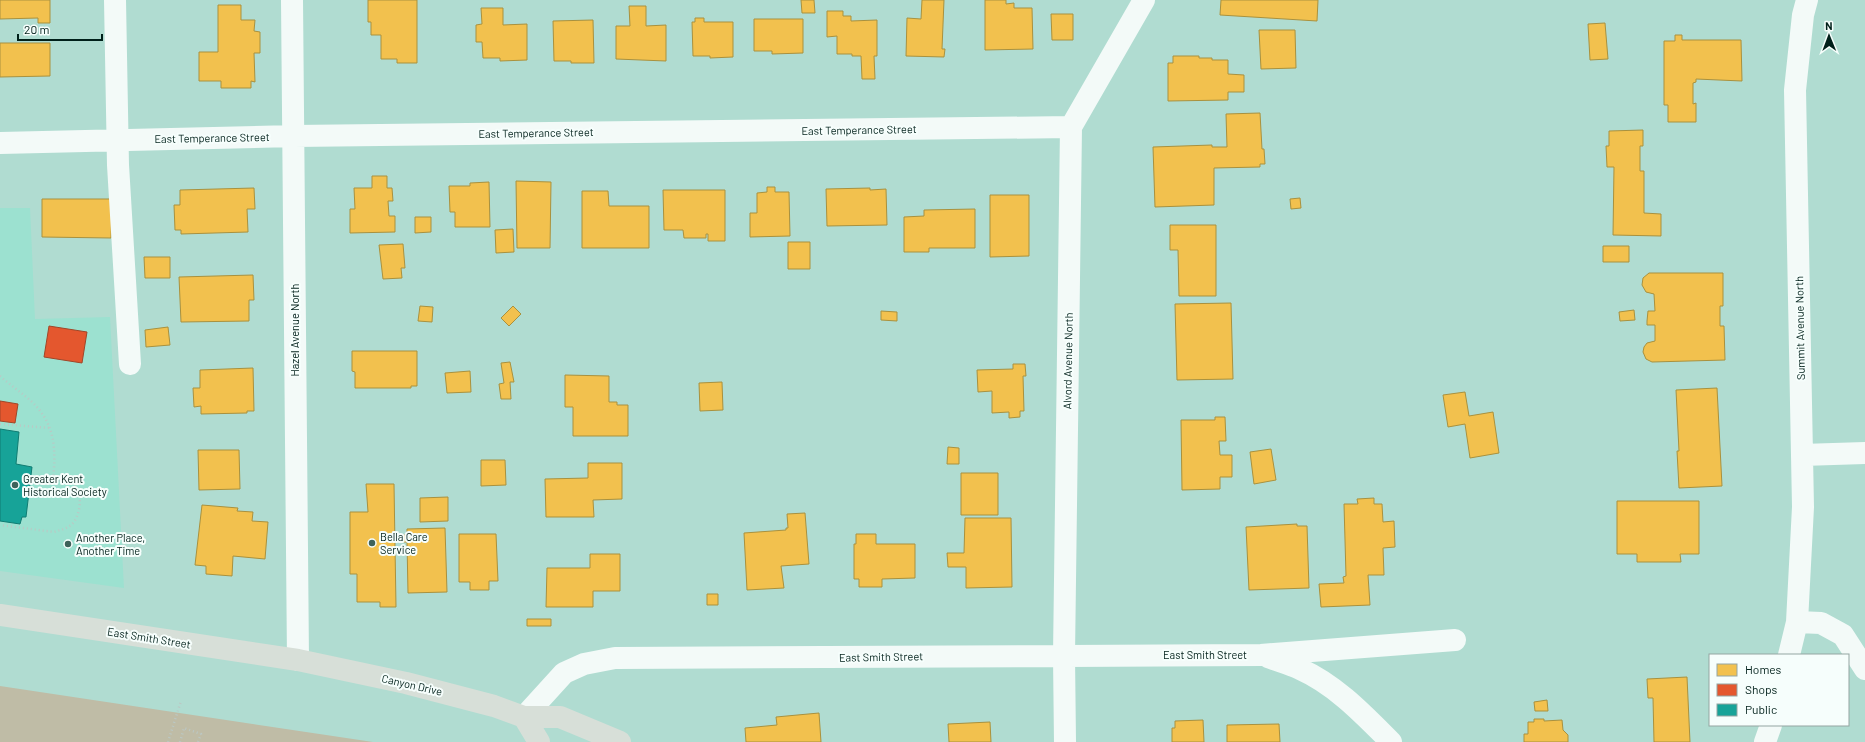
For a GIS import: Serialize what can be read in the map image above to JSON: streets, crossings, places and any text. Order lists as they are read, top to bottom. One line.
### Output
{"streets":{"main road":["East Smith Street","Canyon Drive"],"street":["East Temperance Street","Summit Avenue North","Hazel Avenue North","Alvord Avenue North"]},"crossings":[["East Temperance Street","Hazel Avenue North"],["East Temperance Street","Alvord Avenue North"],["Hazel Avenue North","East Smith Street"],["Hazel Avenue North","Canyon Drive"],["Alvord Avenue North","East Smith Street"],["East Smith Street","Canyon Drive"]],"places":["Greater Kent Historical Society","Bella Care Service","Another Place, Another Time"],"legend":["Homes","Shops","Public"],"scale_bar":"20 m","north":"top"}
